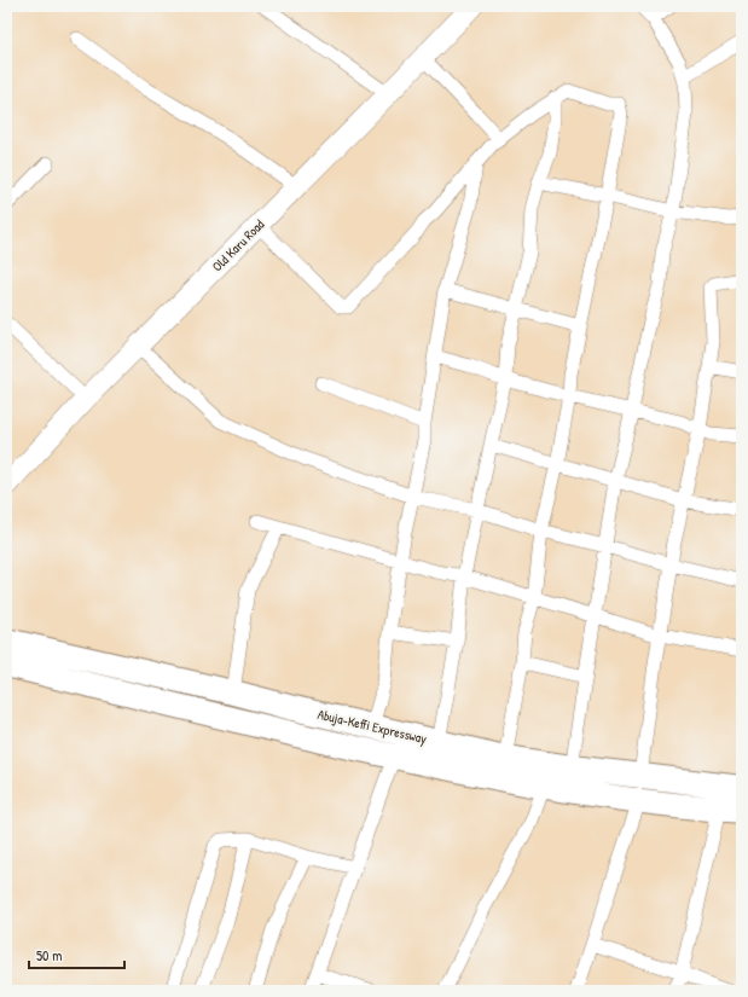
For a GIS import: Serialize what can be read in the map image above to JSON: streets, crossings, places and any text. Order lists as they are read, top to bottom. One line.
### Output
{"streets":{"highway":["Abuja-Keffi Expressway"],"main road":["Old Karu Road"]},"scale_bar":"50 m"}
